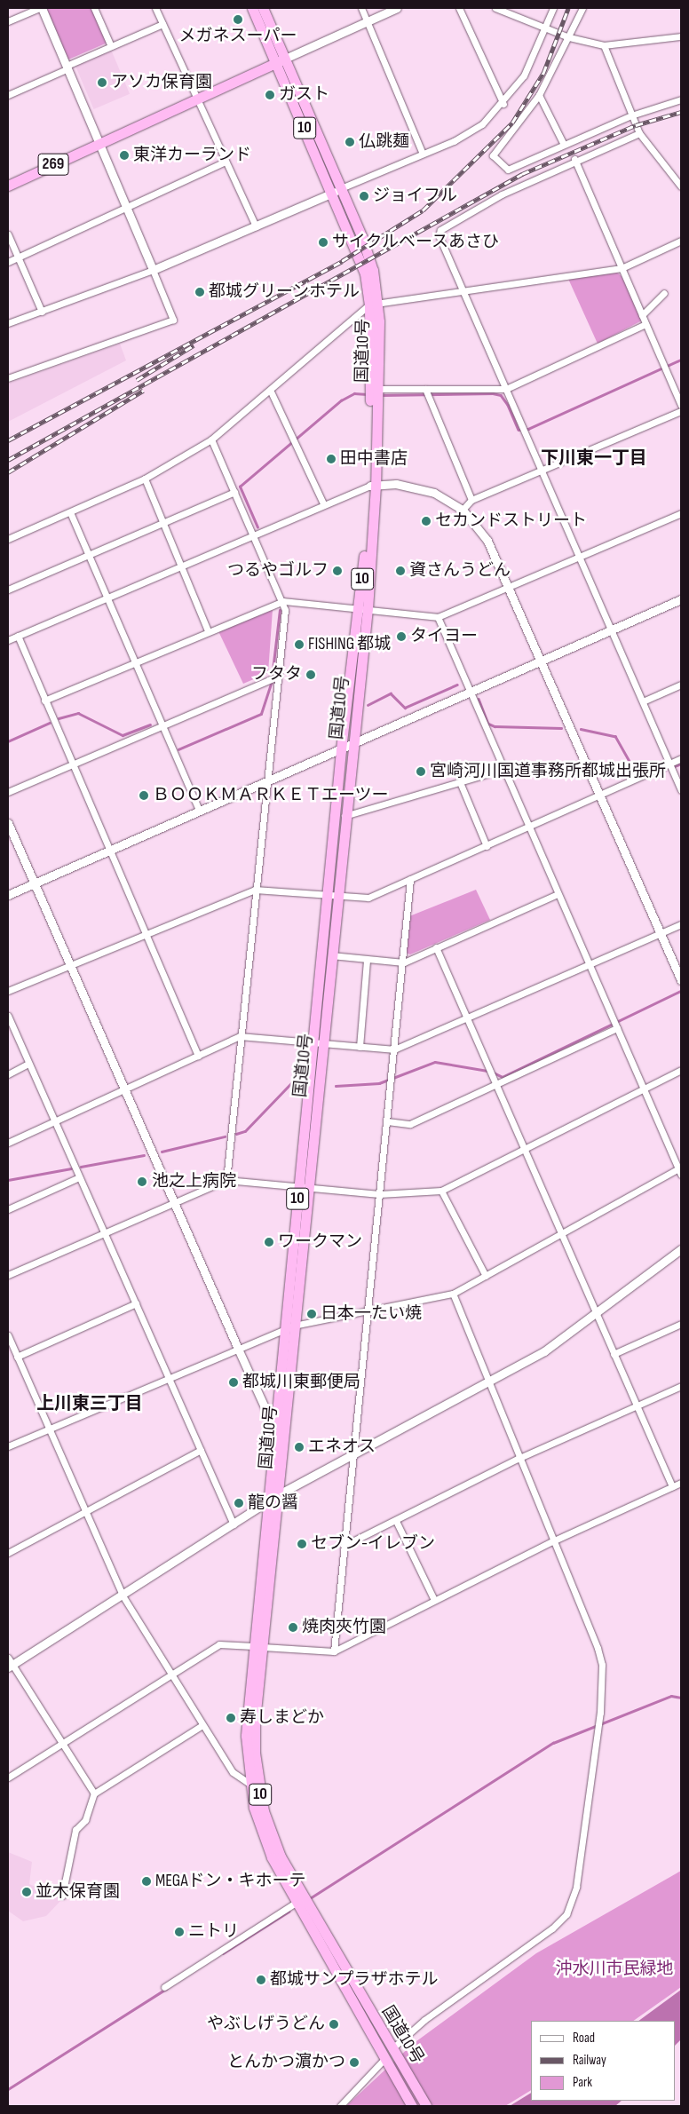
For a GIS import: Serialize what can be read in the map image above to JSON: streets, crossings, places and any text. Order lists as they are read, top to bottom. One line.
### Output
{"streets":{"highway":["10","269","国道10号"]},"crossings":[["269","国道10号"]],"districts":["下川東一丁目","上川東三丁目"],"parks":["沖水川市民緑地"],"places":["メガネスーパー","アソカ保育園","ガスト","仏跳麺","東洋カーランド","ジョイフル","サイクルベースあさひ","都城グリーンホテル","田中書店","セカンドストリート","つるやゴルフ","資さんうどん","タイヨー","FISHING 都城","フタタ","宮崎河川国道事務所都城出張所","ＢＯＯＫＭＡＲＫＥＴエーツー","池之上病院","ワークマン","日本一たい焼","都城川東郵便局","エネオス","龍の醤","セブン-イレブン","焼肉夾竹園","寿しまどか","MEGAドン・キホーテ","並木保育園","ニトリ","都城サンプラザホテル","やぶしげうどん","とんかつ濵かつ"],"legend":["Road","Railway","Park"]}
